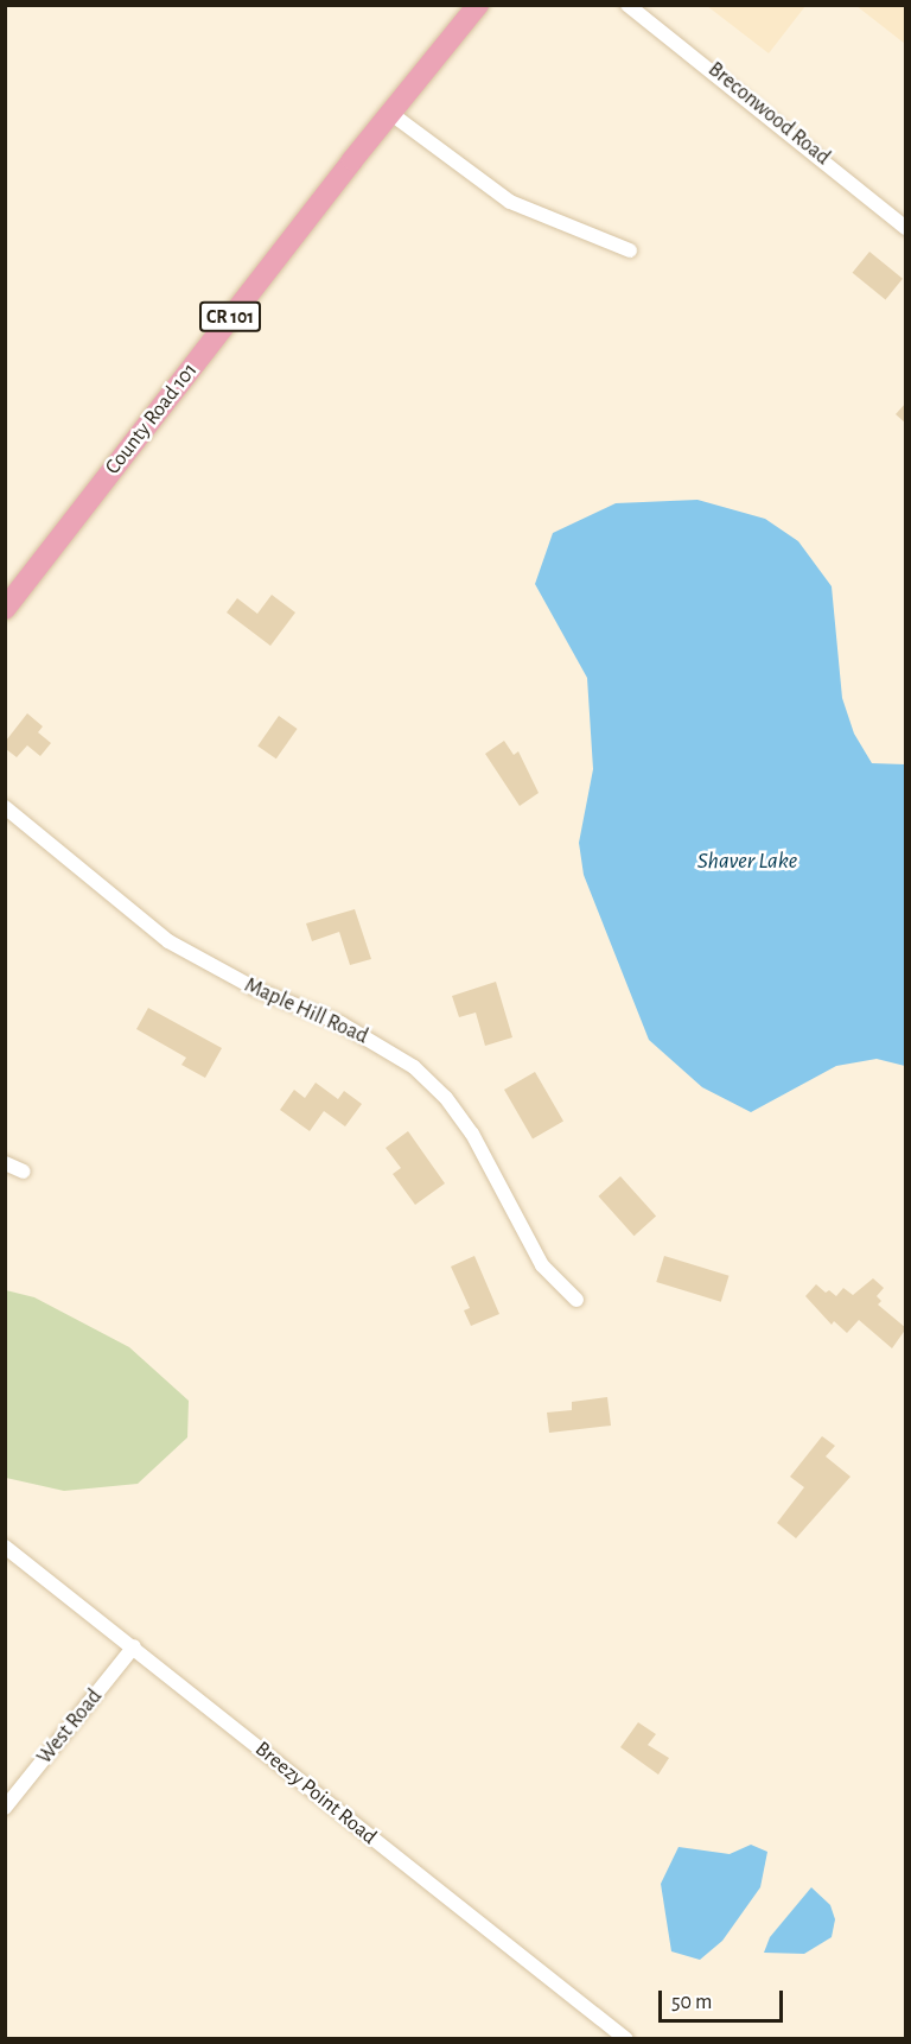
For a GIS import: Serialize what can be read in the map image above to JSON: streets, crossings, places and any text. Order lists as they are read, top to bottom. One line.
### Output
{"streets":{"main road":["CR 101","County Road 101"],"street":["Breconwood Road","Maple Hill Road","West Road","Breezy Point Road"]},"crossings":[["West Road","Breezy Point Road"]],"water":["Shaver Lake"],"scale_bar":"50 m"}
